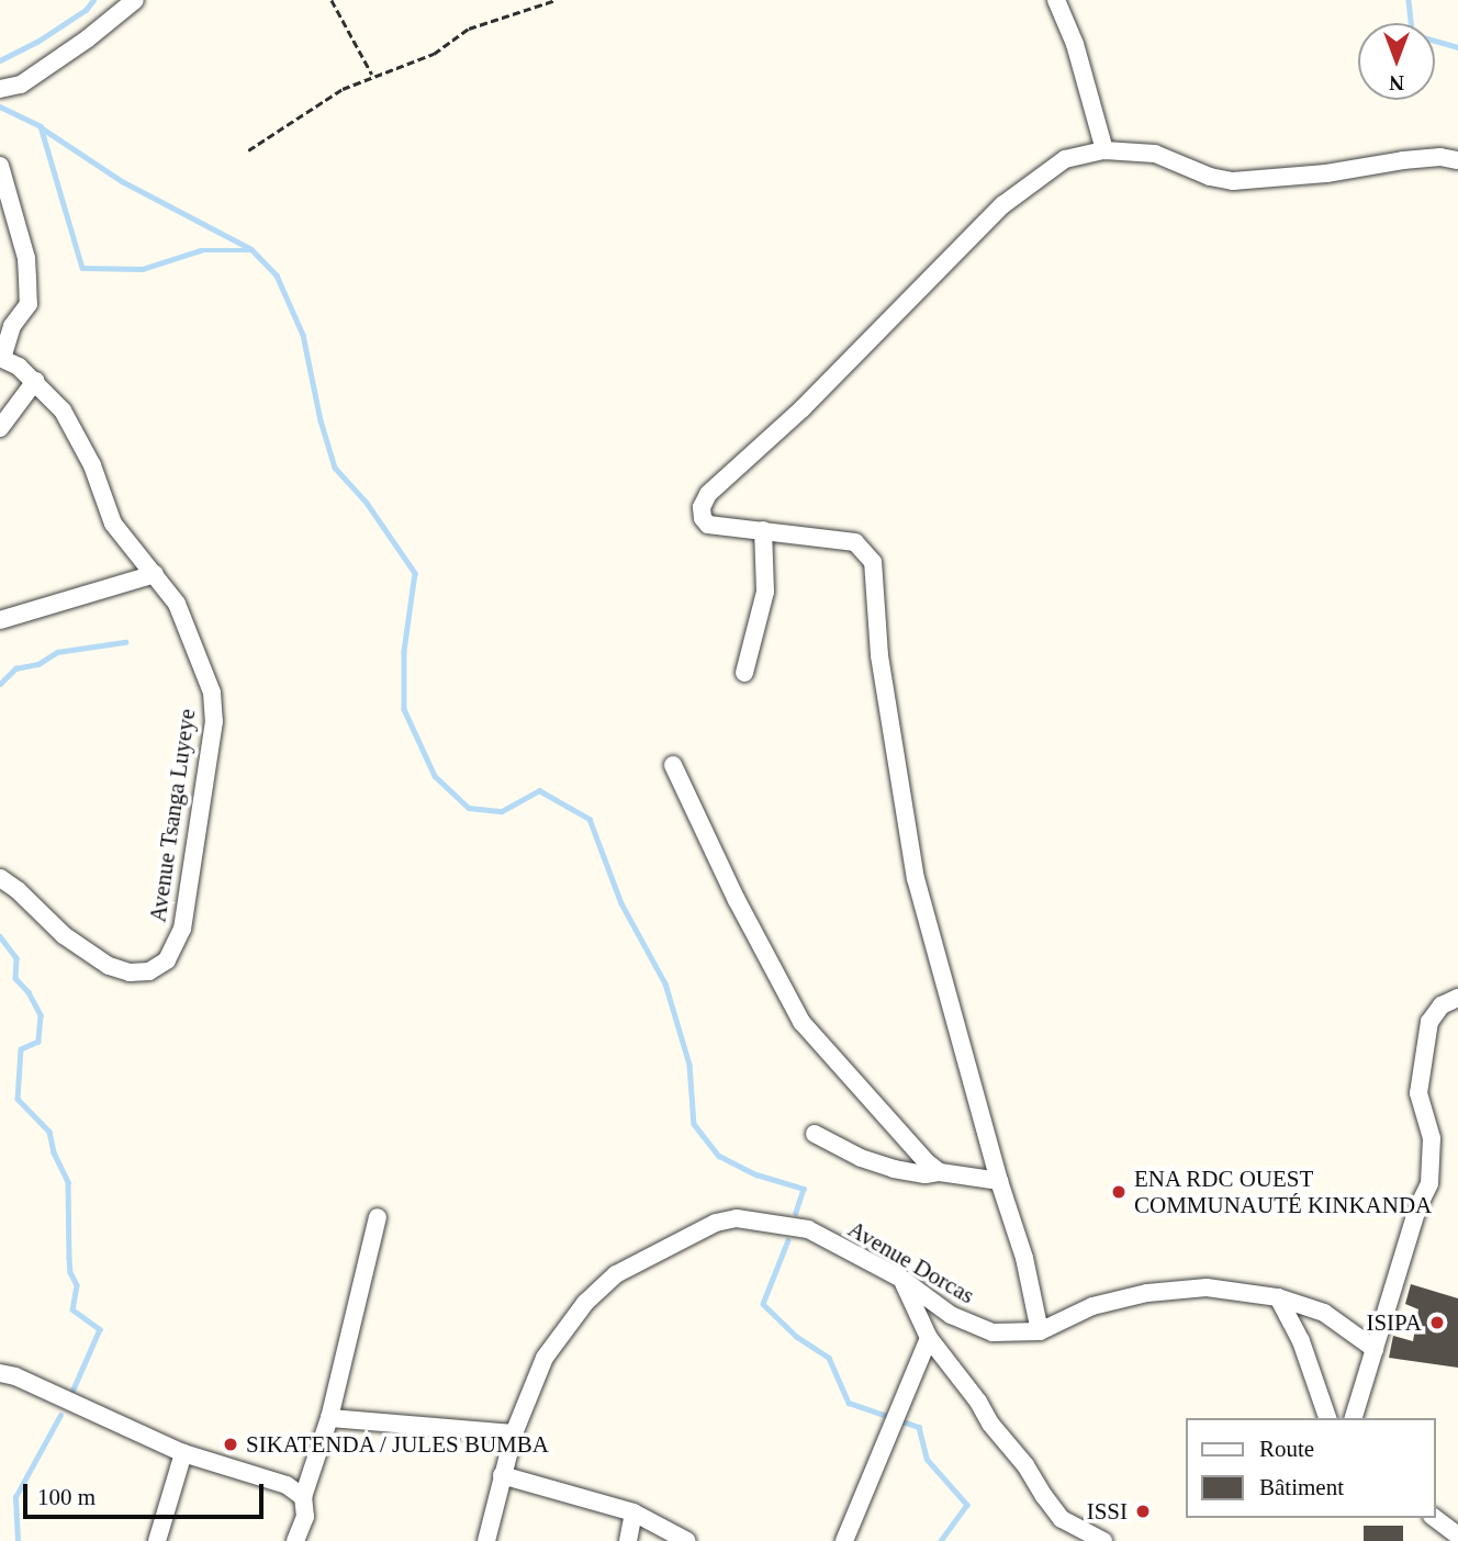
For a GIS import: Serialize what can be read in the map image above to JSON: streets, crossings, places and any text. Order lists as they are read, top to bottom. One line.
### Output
{"streets":{"street":["Avenue Tsanga Luyeye","Avenue Dorcas"]},"places":["ENA RDC OUEST COMMUNAUTÉ KINKANDA","ISIPA","SIKATENDA / JULES BUMBA","ISSI"],"legend":["Route","Bâtiment"],"scale_bar":"100 m","north":"bottom"}
